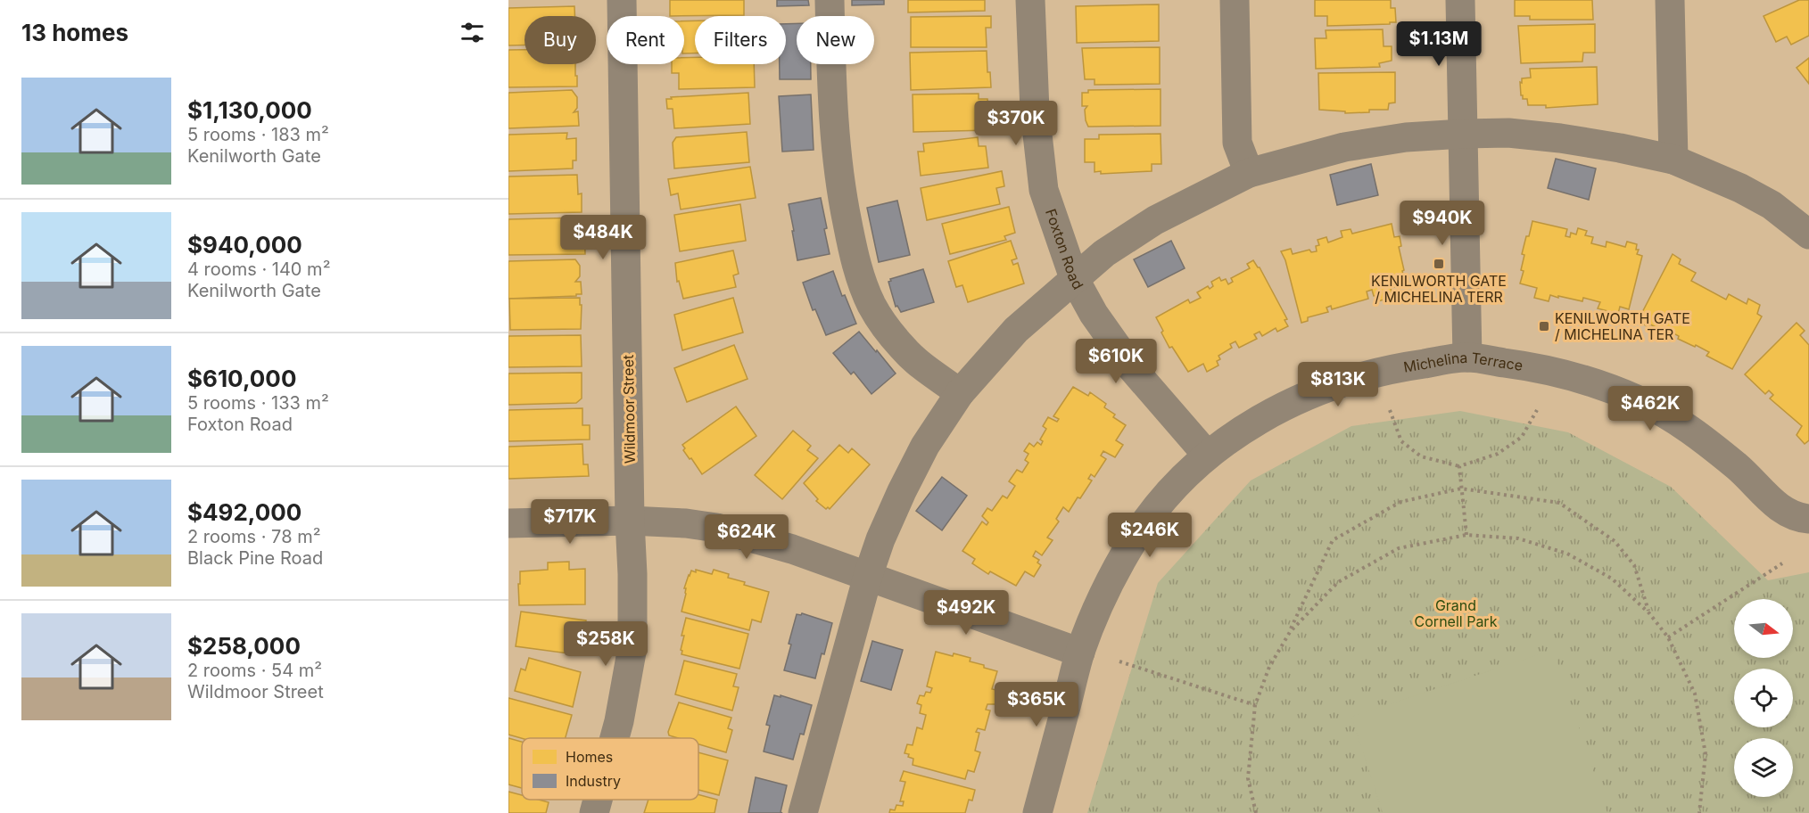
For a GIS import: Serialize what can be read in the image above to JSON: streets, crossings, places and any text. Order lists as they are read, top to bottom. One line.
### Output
{"streets":{"street":["Foxton Road","Michelina Terrace","Wildmoor Street"]},"crossings":[["Foxton Road","Michelina Terrace"]],"parks":["Grand Cornell Park"],"places":{"transit":["KENILWORTH GATE / MICHELINA TERR","KENILWORTH GATE / MICHELINA TER"]},"legend":["Homes","Industry"],"north":"right","page":{"heading":"13 homes","chip":["Buy","Rent","Filters","New"],"price":["$1.13M","$370K","$940K","$484K","$610K","$813K","$462K","$717K","$246K","$624K","$492K","$258K","$365K"],"list":[{"name":"$1,130,000","note":"5 rooms · 183 m² · Kenilworth Gate"},{"name":"$940,000","note":"4 rooms · 140 m² · Kenilworth Gate"},{"name":"$610,000","note":"5 rooms · 133 m² · Foxton Road"},{"name":"$492,000","note":"2 rooms · 78 m² · Black Pine Road"},{"name":"$258,000","note":"2 rooms · 54 m² · Wildmoor Street"}]}}
